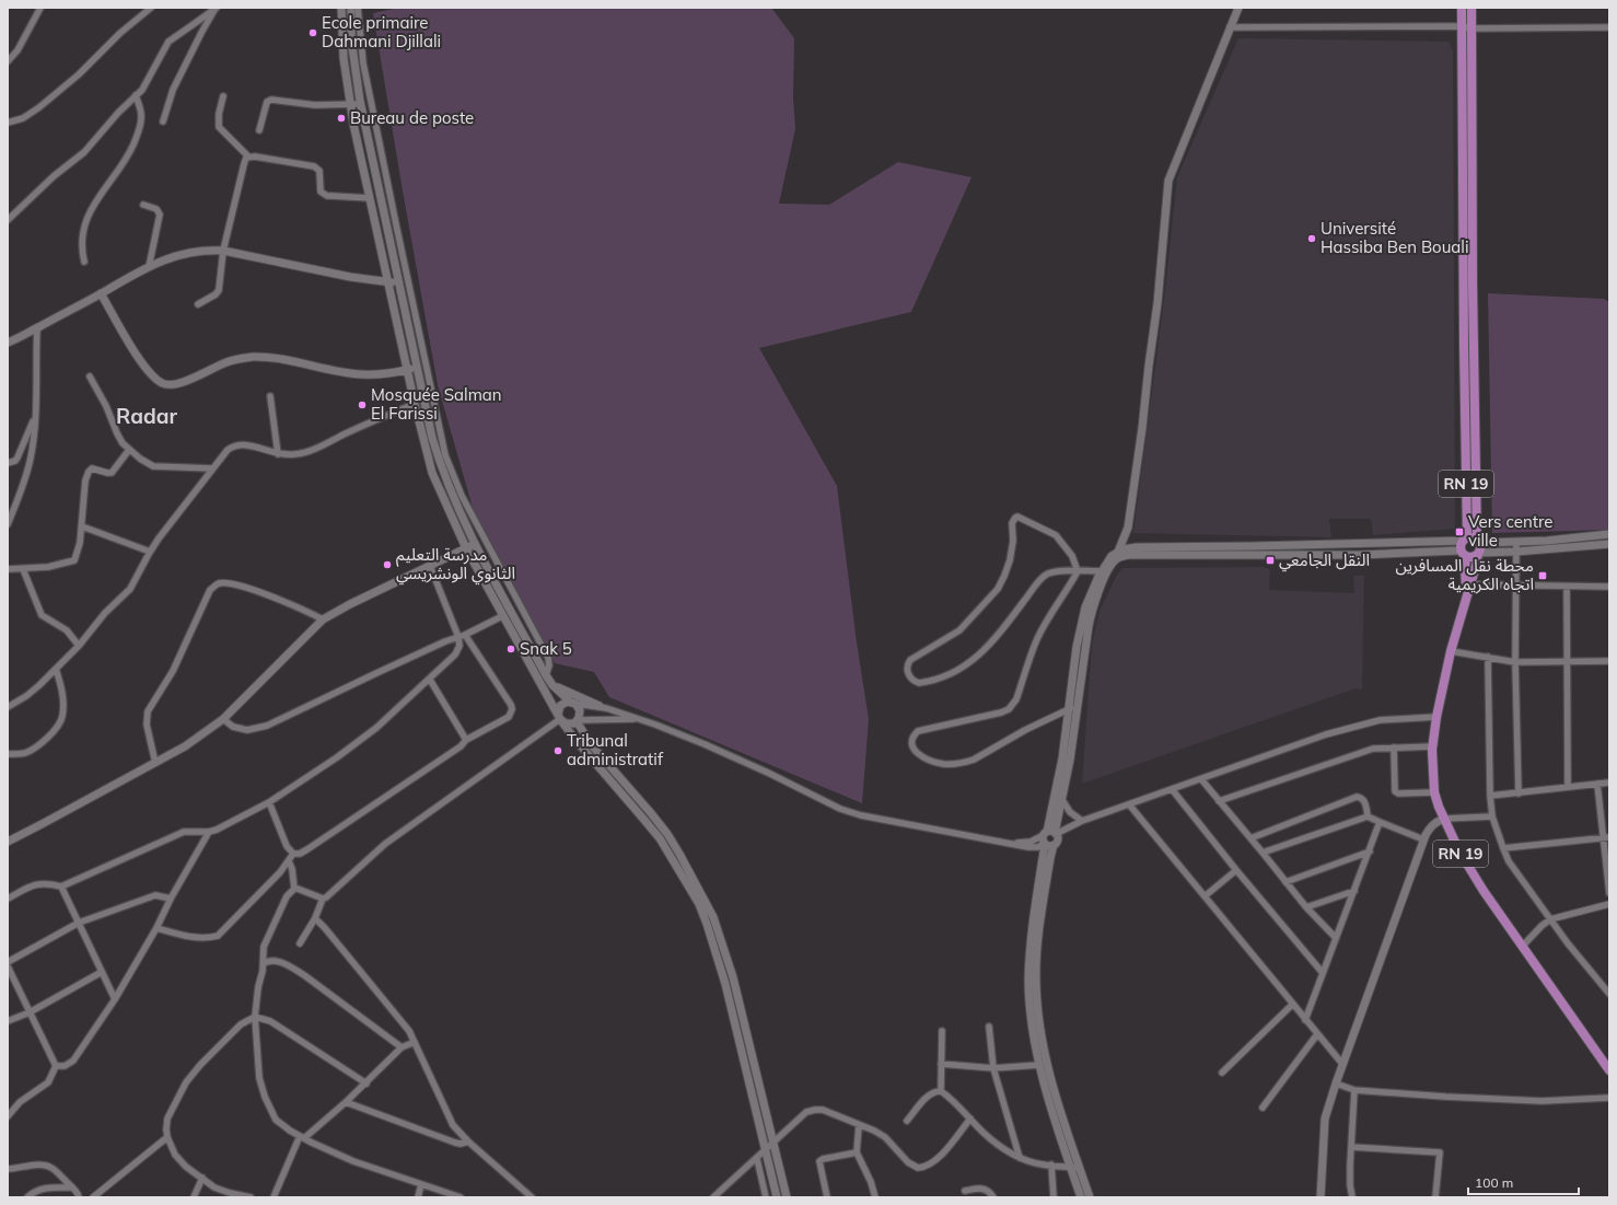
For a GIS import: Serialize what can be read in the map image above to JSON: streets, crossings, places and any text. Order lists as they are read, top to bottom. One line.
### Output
{"streets":{"main road":["RN 19"]},"districts":["Radar"],"places":{"other":["Ecole primaire Dahmani Djillali","Bureau de poste","Université Hassiba Ben Bouali","Mosquée Salman El Farissi","مدرسة التعليم الثانوي الونشريسي","Snak 5","Tribunal administratif"],"transit":["Vers centre ville","النقل الجامعي","محطة نقل المسافرين اتجاه الكريمية"]},"scale_bar":"100 m"}
